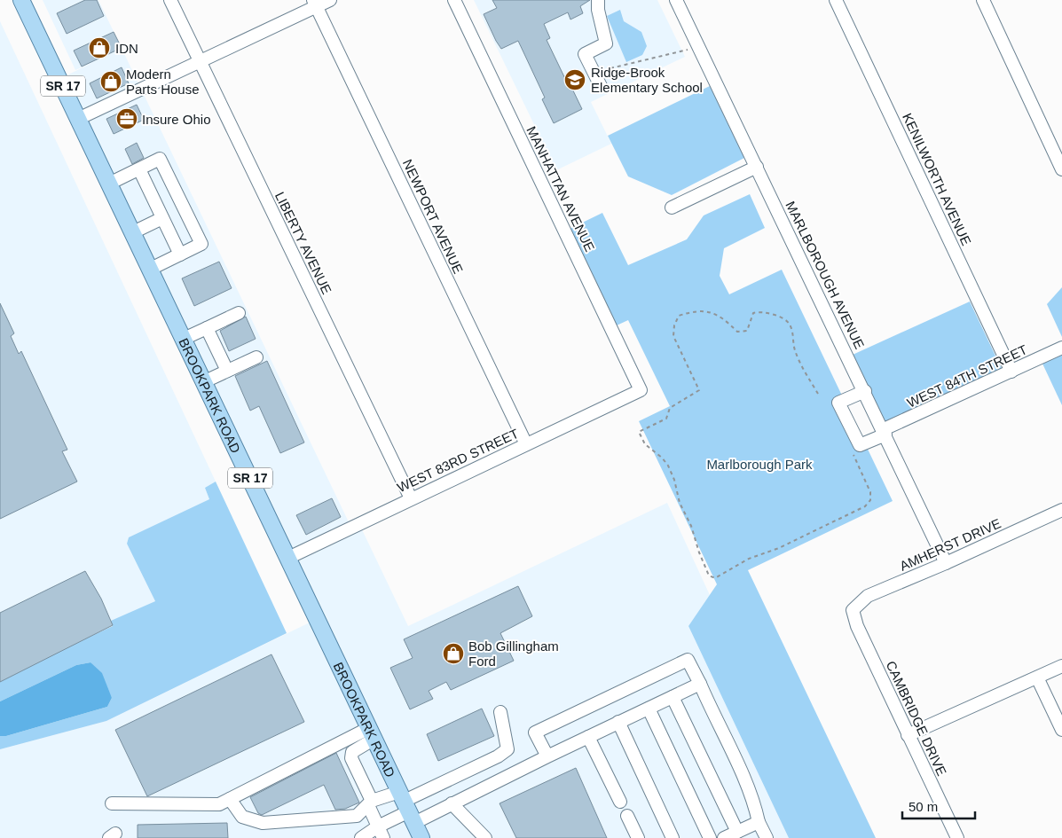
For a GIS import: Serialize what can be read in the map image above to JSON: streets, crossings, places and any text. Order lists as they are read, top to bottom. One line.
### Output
{"streets":{"main road":["SR 17","BROOKPARK ROAD"],"street":["KENILWORTH AVENUE","MANHATTAN AVENUE","NEWPORT AVENUE","LIBERTY AVENUE","MARLBOROUGH AVENUE","WEST 84TH STREET","WEST 83RD STREET","AMHERST DRIVE","CAMBRIDGE DRIVE"]},"crossings":[["KENILWORTH AVENUE","WEST 84TH STREET"],["MANHATTAN AVENUE","WEST 83RD STREET"],["NEWPORT AVENUE","WEST 83RD STREET"],["LIBERTY AVENUE","WEST 83RD STREET"],["MARLBOROUGH AVENUE","WEST 84TH STREET"],["MARLBOROUGH AVENUE","AMHERST DRIVE"],["BROOKPARK ROAD","WEST 83RD STREET"],["AMHERST DRIVE","CAMBRIDGE DRIVE"]],"parks":["Marlborough Park"],"places":{"shop":["IDN","Modern Parts House","Bob Gillingham Ford"],"school or university":["Ridge-Brook Elementary School"],"office":["Insure Ohio"]},"scale_bar":"50 m"}
